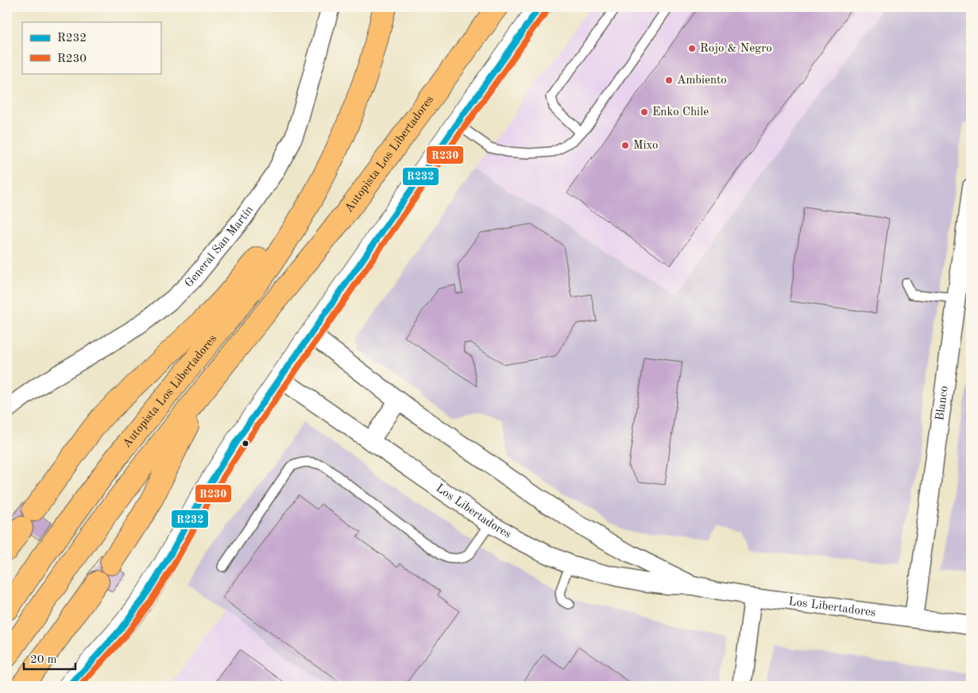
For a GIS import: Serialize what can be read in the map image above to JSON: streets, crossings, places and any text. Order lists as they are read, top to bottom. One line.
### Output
{"streets":{"highway":["Autopista Los Libertadores"],"street":["General San Martín","Blanco","Los Libertadores"]},"crossings":[["Blanco","Los Libertadores"]],"places":["Rojo & Negro","Ambiento","Enko Chile","Mixo"],"lines":["transit line R232","transit line R230"],"legend":["R232","R230"],"scale_bar":"20 m"}
